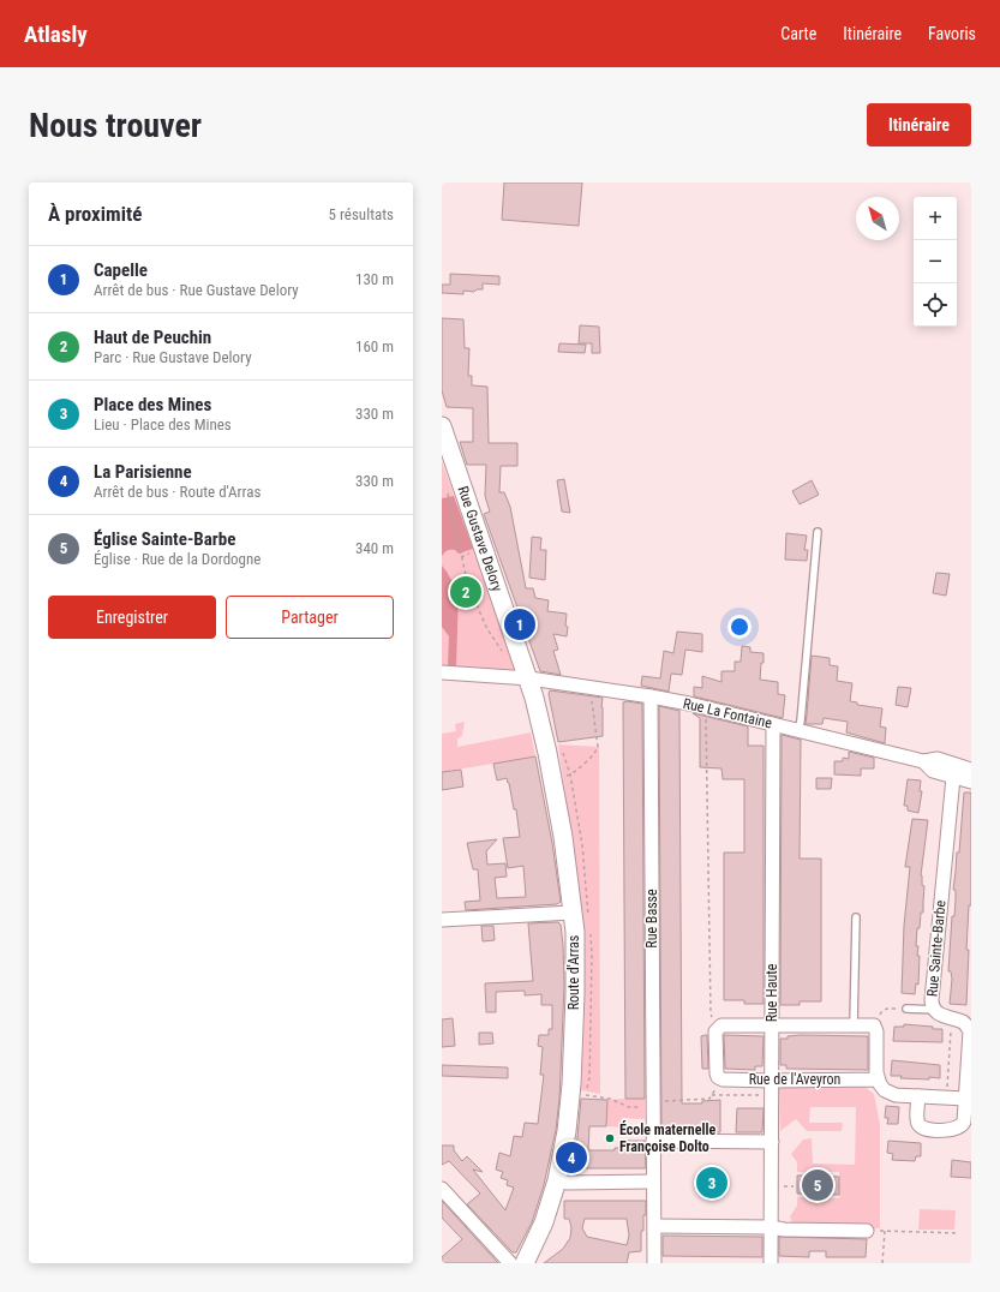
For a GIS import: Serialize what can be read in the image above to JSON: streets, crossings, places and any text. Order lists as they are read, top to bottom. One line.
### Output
{"streets":{"main road":["Rue Gustave Delory","Route d'Arras"],"street":["Rue La Fontaine","Rue Basse","Rue Sainte-Barbe","Rue Haute","Rue de l'Aveyron"]},"crossings":[["Rue Gustave Delory","Rue La Fontaine"],["Rue Gustave Delory","Route d'Arras"],["Rue La Fontaine","Rue Basse"],["Rue La Fontaine","Rue Sainte-Barbe"],["Rue La Fontaine","Route d'Arras"],["Rue La Fontaine","Rue Haute"],["Rue Sainte-Barbe","Rue de l'Aveyron"],["Rue Haute","Rue de l'Aveyron"]],"places":["École maternelle Françoise Dolto"],"north":"top left","page":{"header":"Atlasly","nav":["Carte","Itinéraire","Favoris"],"buttons":["Itinéraire",["Enregistrer","Partager"]],"title":"Nous trouver","heading":["À proximité","5 résultats"],"map_buttons":["+","−"],"list":[{"mark":"1","name":"Capelle","note":"Arrêt de bus · Rue Gustave Delory","value":"130 m"},{"mark":"2","name":"Haut de Peuchin","note":"Parc · Rue Gustave Delory","value":"160 m"},{"mark":"3","name":"Place des Mines","note":"Lieu · Place des Mines","value":"330 m"},{"mark":"4","name":"La Parisienne","note":"Arrêt de bus · Route d'Arras","value":"330 m"},{"mark":"5","name":"Église Sainte-Barbe","note":"Église · Rue de la Dordogne","value":"340 m"}],"pins":["2","1","4","3","5"]}}
